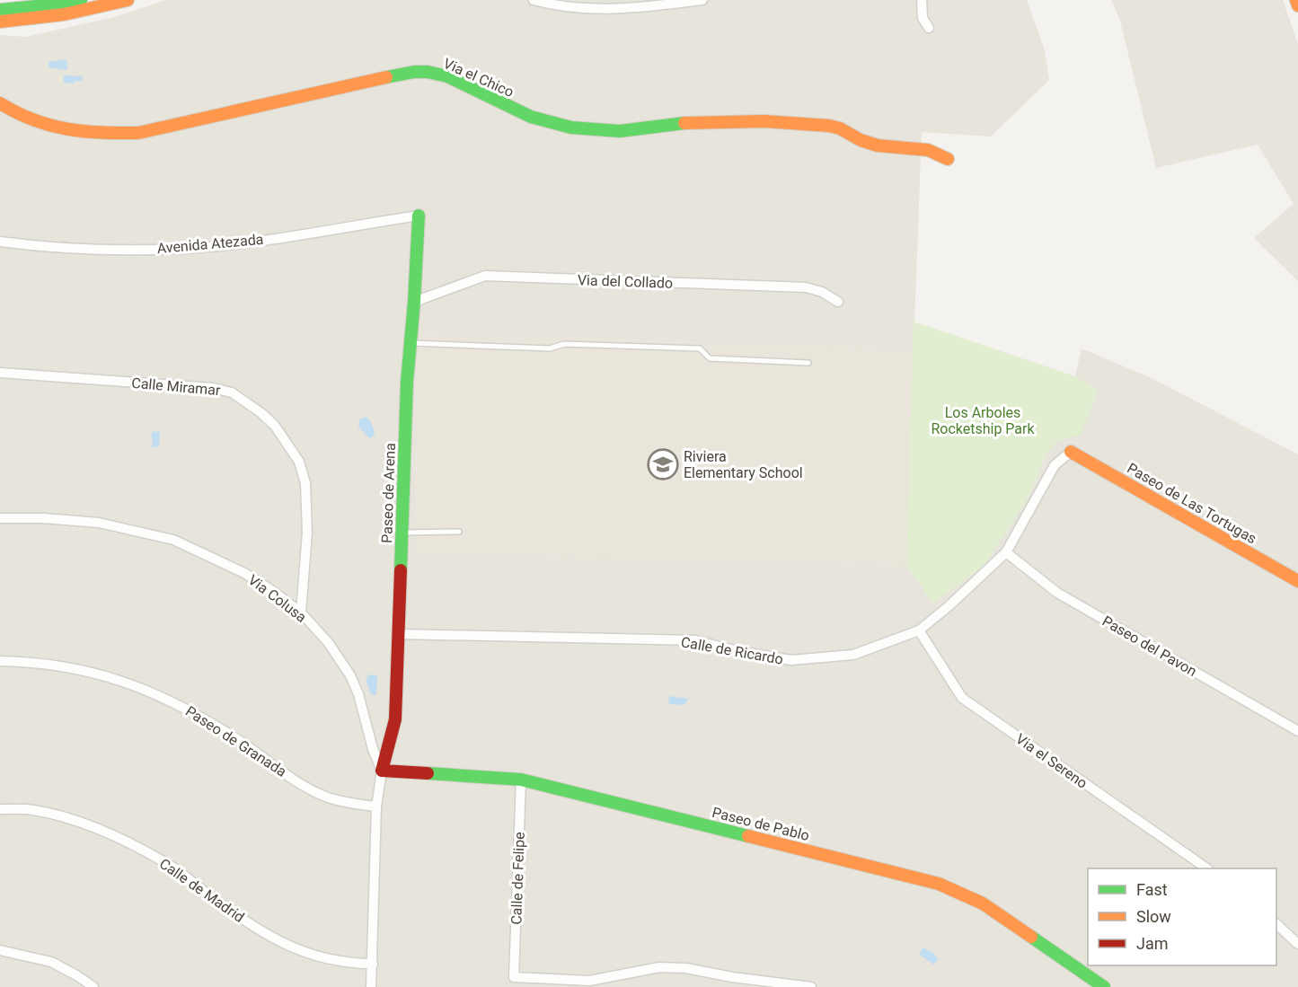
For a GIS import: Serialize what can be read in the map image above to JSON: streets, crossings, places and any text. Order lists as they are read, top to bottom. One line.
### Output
{"streets":{"street":["Via el Chico","Avenida Atezada","Via del Collado","Calle Miramar","Paseo de Arena","Paseo de Las Tortugas","Via Colusa","Paseo del Pavon","Calle de Ricardo","Paseo de Granada","Via el Sereno","Paseo de Pablo","Calle de Felipe","Calle de Madrid"]},"crossings":[["Avenida Atezada","Paseo de Arena"],["Via del Collado","Paseo de Arena"],["Calle Miramar","Via Colusa"],["Paseo de Arena","Via Colusa"],["Paseo de Arena","Calle de Ricardo"],["Paseo de Arena","Paseo de Pablo"],["Paseo de Las Tortugas","Calle de Ricardo"],["Via Colusa","Paseo de Granada"],["Via Colusa","Paseo de Pablo"],["Via Colusa","Calle de Madrid"],["Paseo del Pavon","Calle de Ricardo"],["Calle de Ricardo","Via el Sereno"],["Paseo de Pablo","Calle de Felipe"]],"parks":["Los Arboles Rocketship Park"],"places":{"school or university":["Riviera Elementary School"]},"legend":["Fast","Slow","Jam"]}
